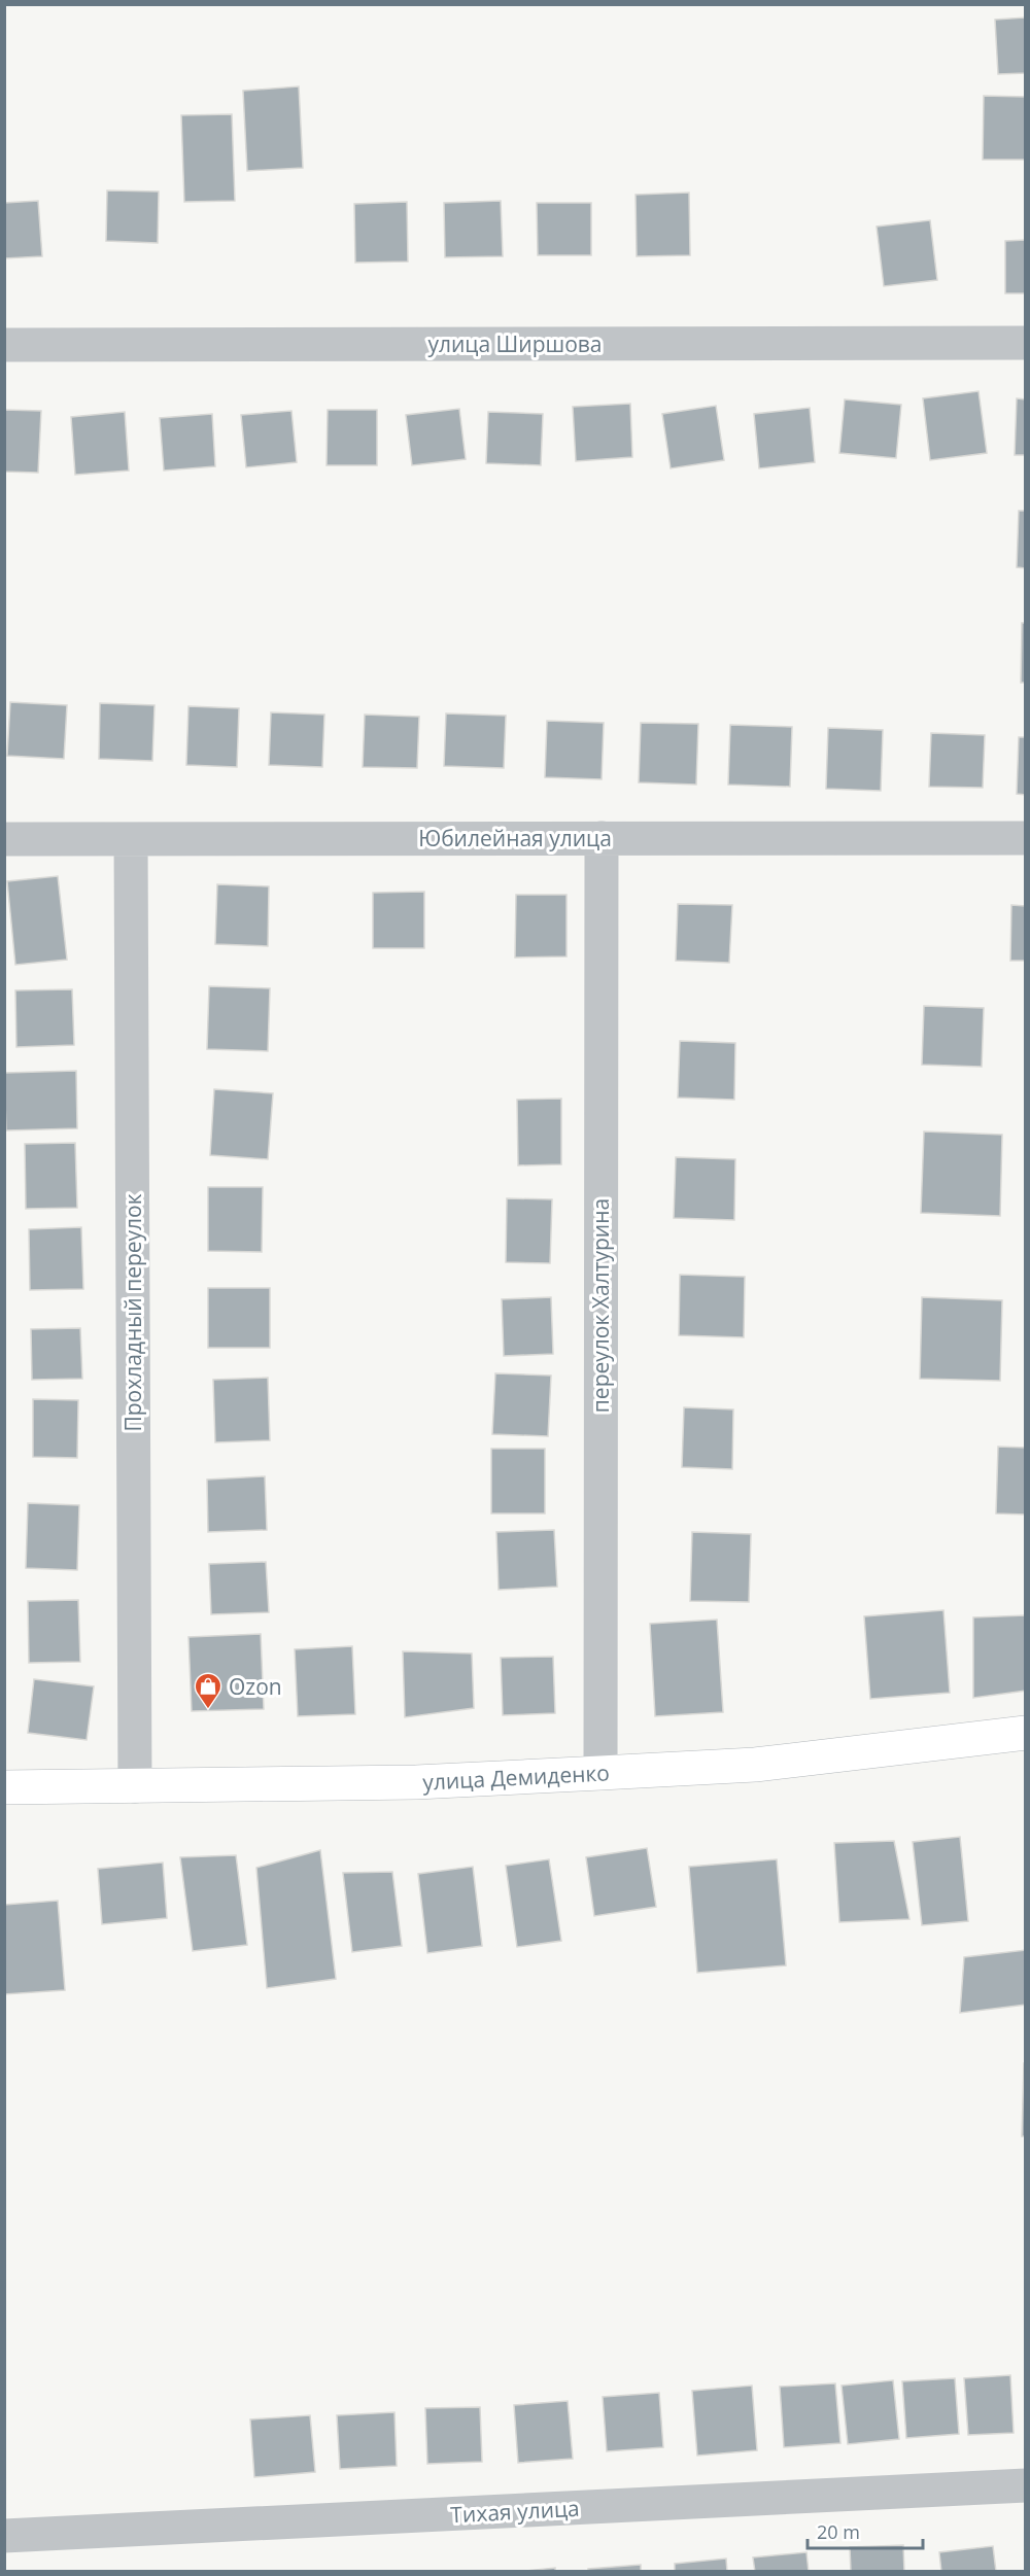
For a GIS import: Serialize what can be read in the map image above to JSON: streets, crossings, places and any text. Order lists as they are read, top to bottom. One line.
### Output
{"streets":{"main road":["улица Демиденко"],"street":["улица Ширшова","Юбилейная улица","переулок Халтурина","Прохладный переулок","Тихая улица"]},"crossings":[["Юбилейная улица","переулок Халтурина"],["Юбилейная улица","Прохладный переулок"],["переулок Халтурина","улица Демиденко"],["Прохладный переулок","улица Демиденко"]],"places":{"shop":["Ozon"]},"scale_bar":"20 m"}
